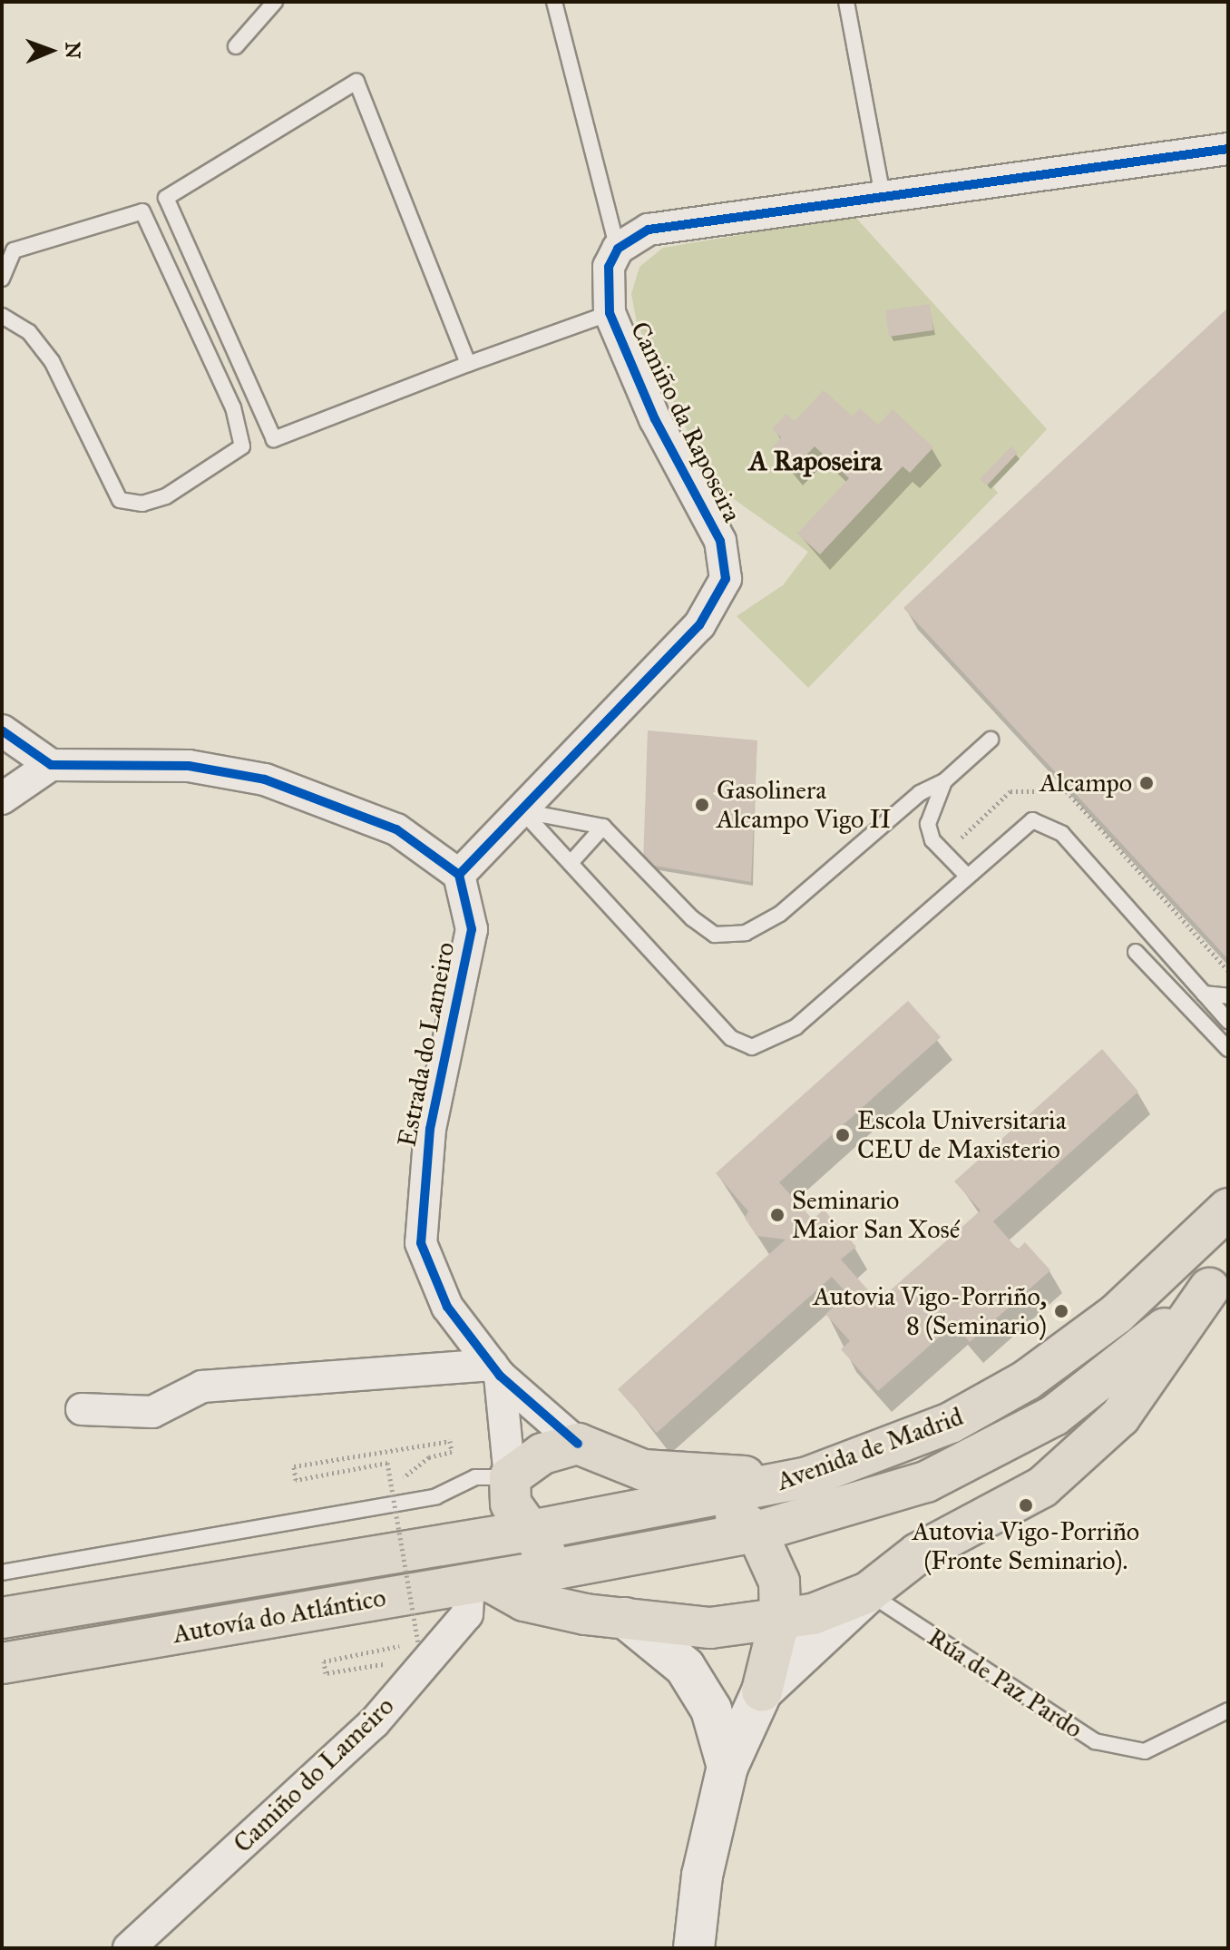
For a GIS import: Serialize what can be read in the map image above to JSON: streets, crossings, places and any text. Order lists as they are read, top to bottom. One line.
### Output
{"streets":{"highway":["Avenida de Madrid","Autovía do Atlántico"],"street":["Camiño da Raposeira","Estrada do Lameiro","Camiño do Lameiro"],"lane":["Rúa de Paz Pardo"]},"crossings":[["Camiño da Raposeira","Estrada do Lameiro"],["Avenida de Madrid","Autovía do Atlántico"],["Autovía do Atlántico","Camiño do Lameiro"]],"districts":["A Raposeira"],"places":["Alcampo","Gasolinera Alcampo Vigo II","Escola Universitaria CEU de Maxisterio","Seminario Maior San Xosé","Autovia Vigo-Porriño, 8 (Seminario)","Autovia Vigo-Porriño (Fronte Seminario)."],"north":"right"}
